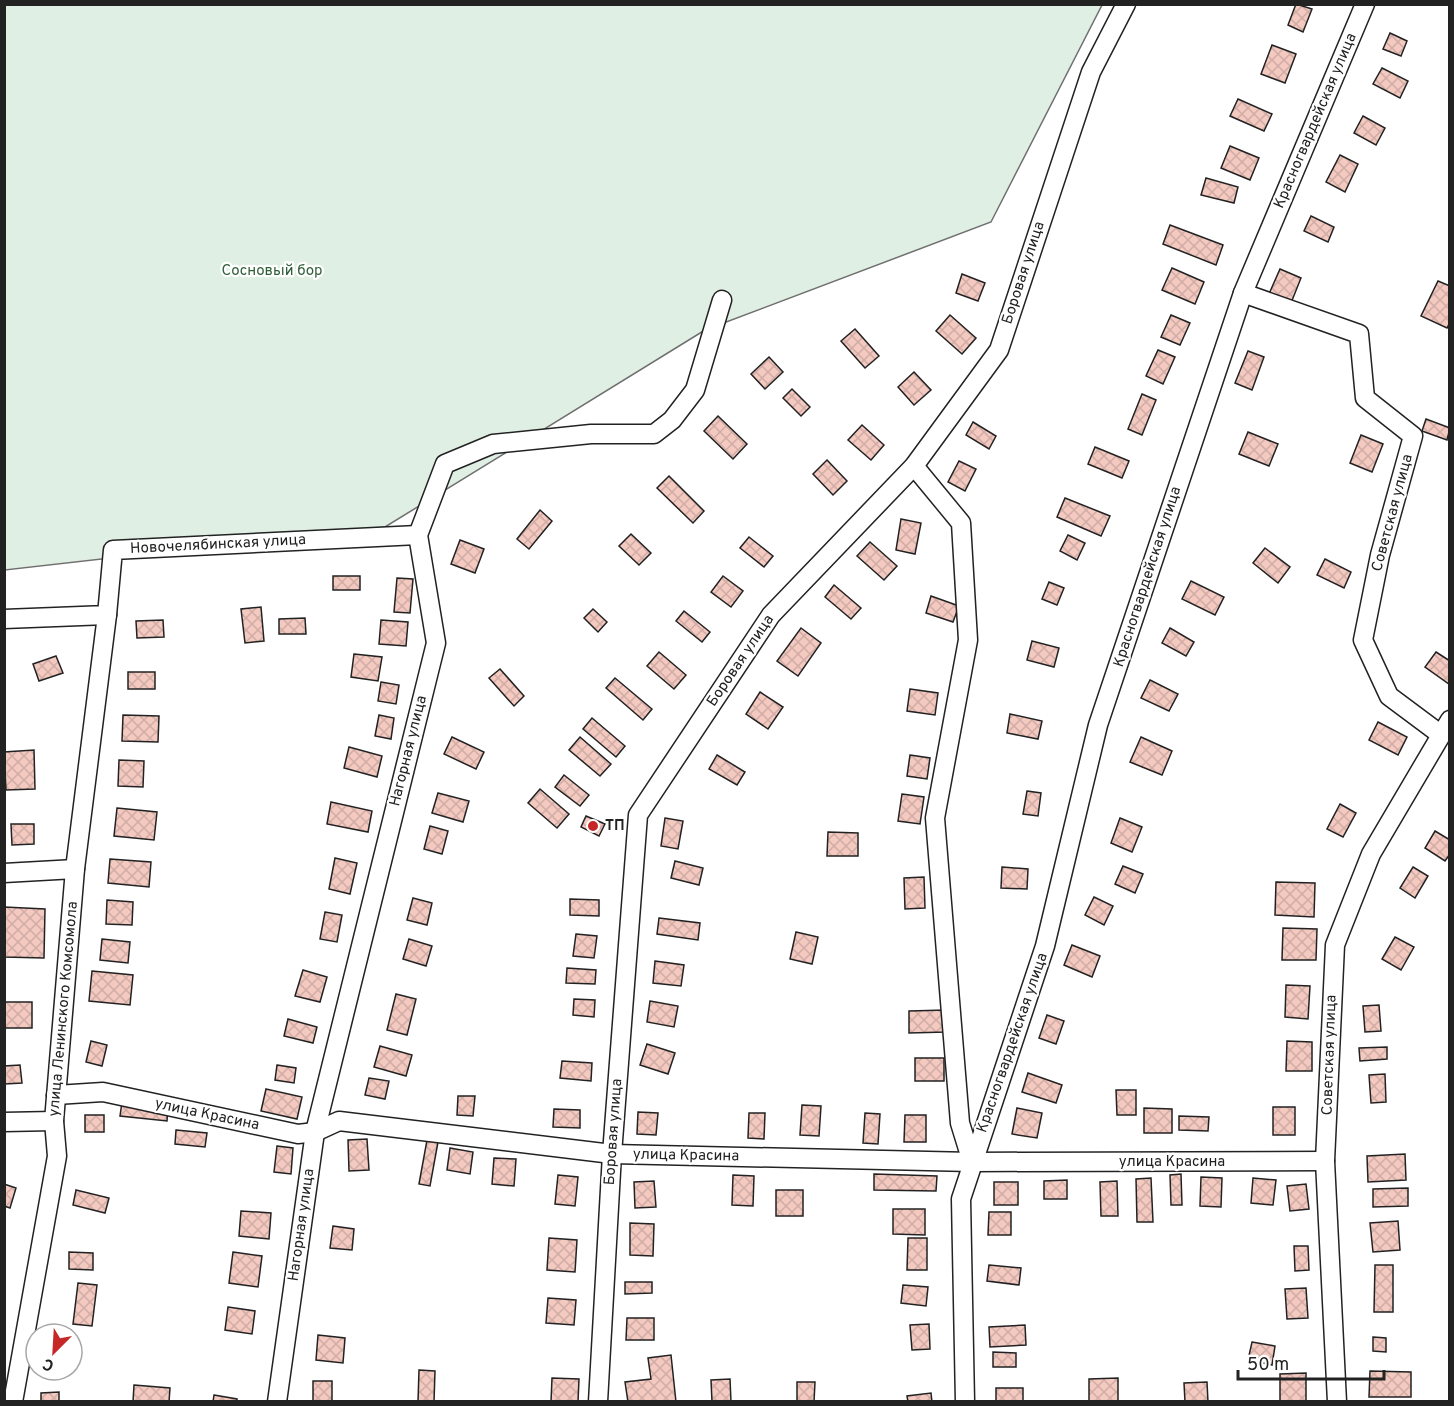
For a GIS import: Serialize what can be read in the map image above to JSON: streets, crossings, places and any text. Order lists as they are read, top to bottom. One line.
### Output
{"streets":{"street":["Красногвардейская улица","Боровая улица","Советская улица","Новочелябинская улица","Нагорная улица","улица Ленинского Комсомола","улица Красина"]},"crossings":[["Красногвардейская улица","Боровая улица"],["Красногвардейская улица","Советская улица"],["Красногвардейская улица","улица Красина"],["Боровая улица","улица Красина"],["Советская улица","улица Красина"],["Новочелябинская улица","Нагорная улица"],["Новочелябинская улица","улица Ленинского Комсомола"],["Нагорная улица","улица Красина"],["улица Ленинского Комсомола","улица Красина"]],"parks":["Сосновый бор"],"places":["ТП"],"scale_bar":"50 m","north":"bottom left"}
